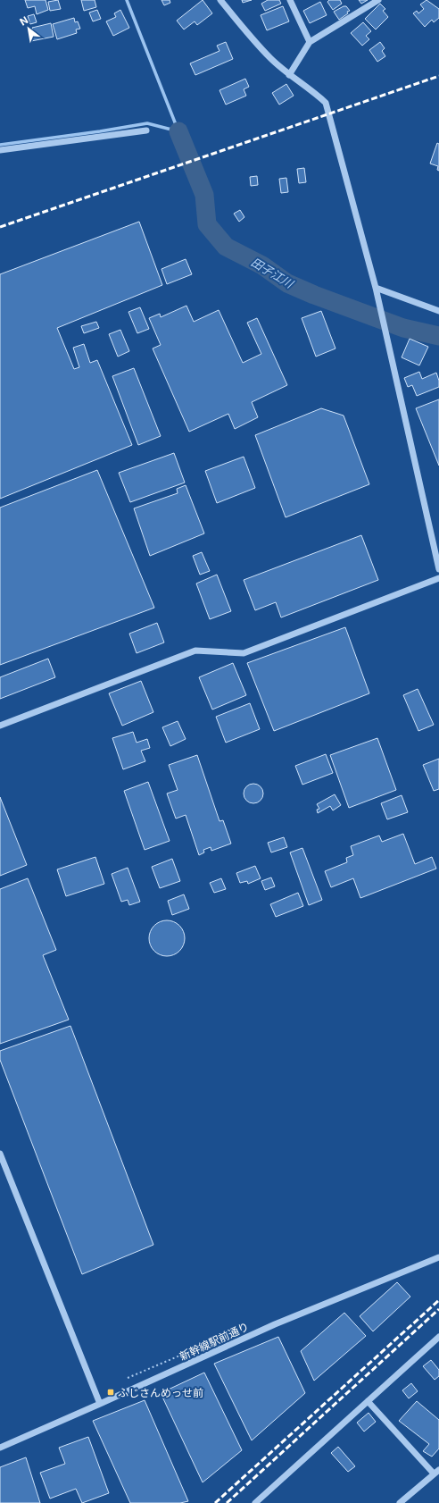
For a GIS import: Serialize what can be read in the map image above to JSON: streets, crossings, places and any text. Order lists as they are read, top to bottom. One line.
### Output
{"streets":{"street":["新幹線駅前通り"]},"water":["田子江川"],"places":{"transit":["ふじさんめっせ前"]},"north":"top left"}
